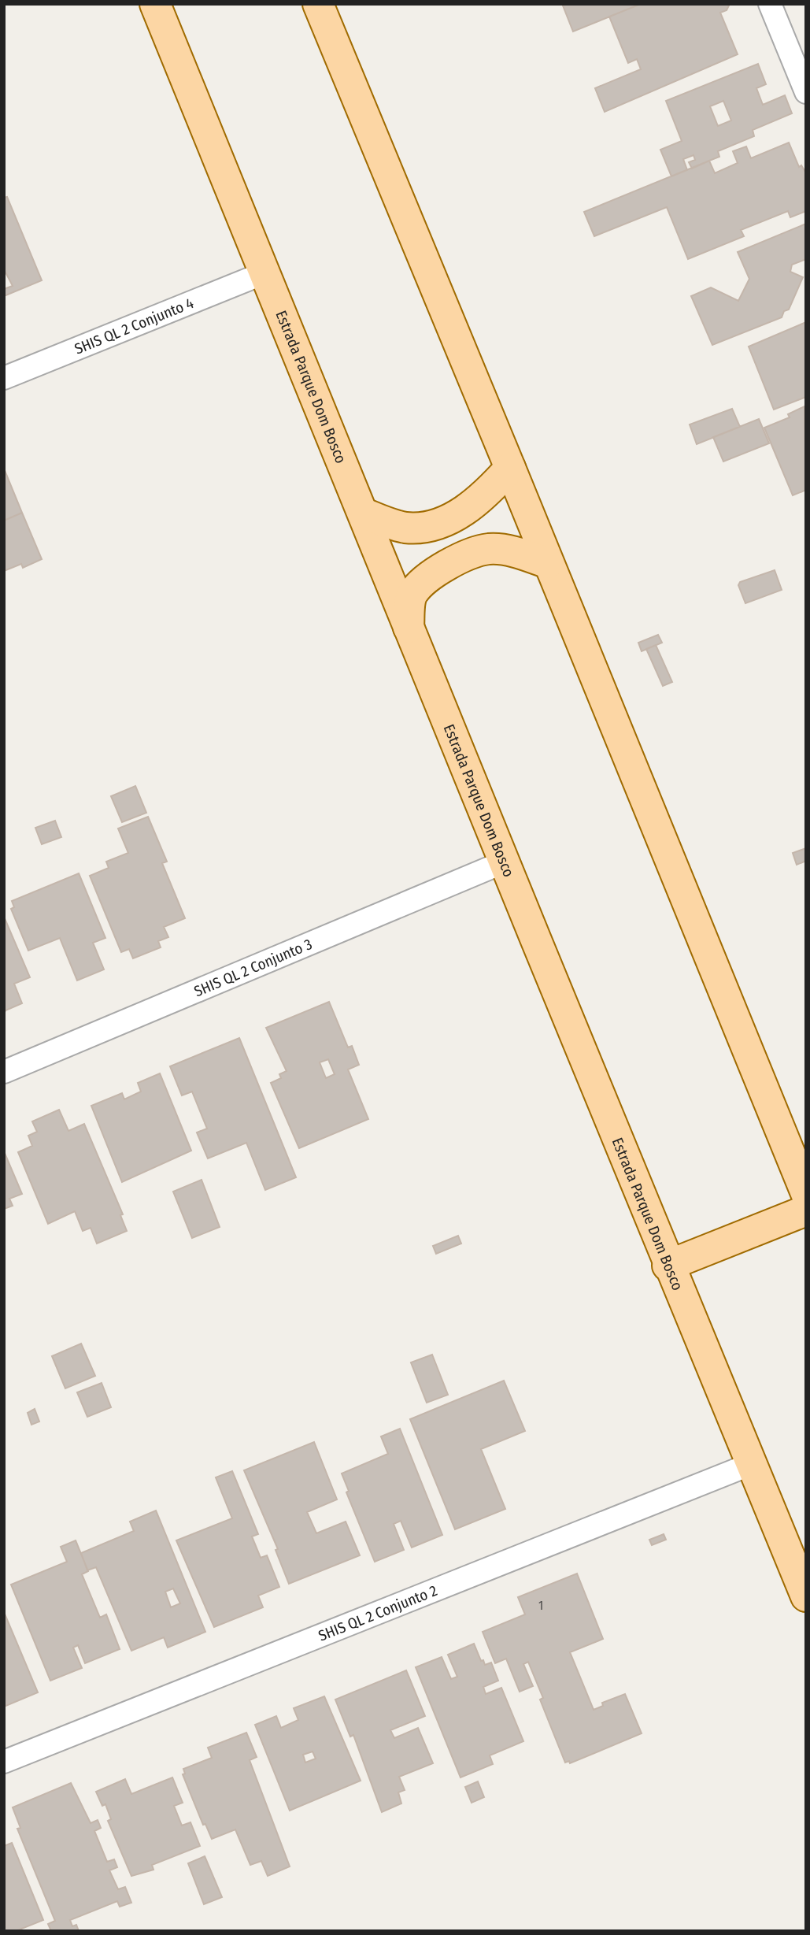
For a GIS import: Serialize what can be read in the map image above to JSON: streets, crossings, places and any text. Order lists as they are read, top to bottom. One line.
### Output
{"streets":{"main road":["Estrada Parque Dom Bosco"],"street":["SHIS QL 2 Conjunto 4","SHIS QL 2 Conjunto 3","SHIS QL 2 Conjunto 2"]},"crossings":[["SHIS QL 2 Conjunto 4","Estrada Parque Dom Bosco"],["Estrada Parque Dom Bosco","SHIS QL 2 Conjunto 3"],["Estrada Parque Dom Bosco","SHIS QL 2 Conjunto 2"]],"house_numbers":["1"]}
